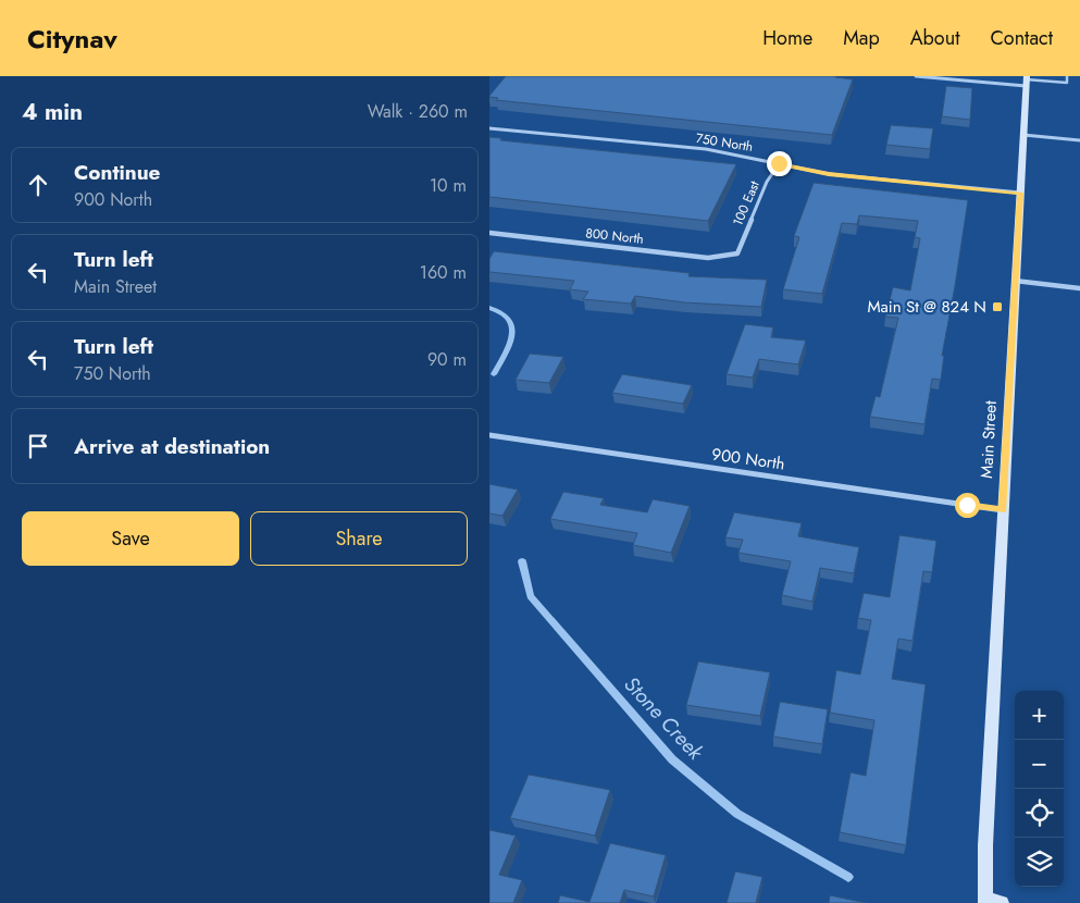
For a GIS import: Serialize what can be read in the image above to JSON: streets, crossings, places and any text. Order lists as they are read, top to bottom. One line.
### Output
{"streets":{"main road":["Main Street"],"street":["750 North","100 East","800 North","900 North"]},"crossings":[["750 North","100 East"],["750 North","Main Street"],["100 East","800 North"],["Main Street","900 North"]],"water":["Stone Creek"],"places":{"transit":["Main St @ 824 N"]},"page":{"header":"Citynav","nav":["Home","Map","About","Contact"],"heading":["4 min","Walk · 260 m"],"list":[["Continue","900 North","10 m"],["Turn left","Main Street","160 m"],["Turn left","750 North","90 m"],"Arrive at destination"],"buttons":["Save","Share"],"map_buttons":["+","−"]}}
